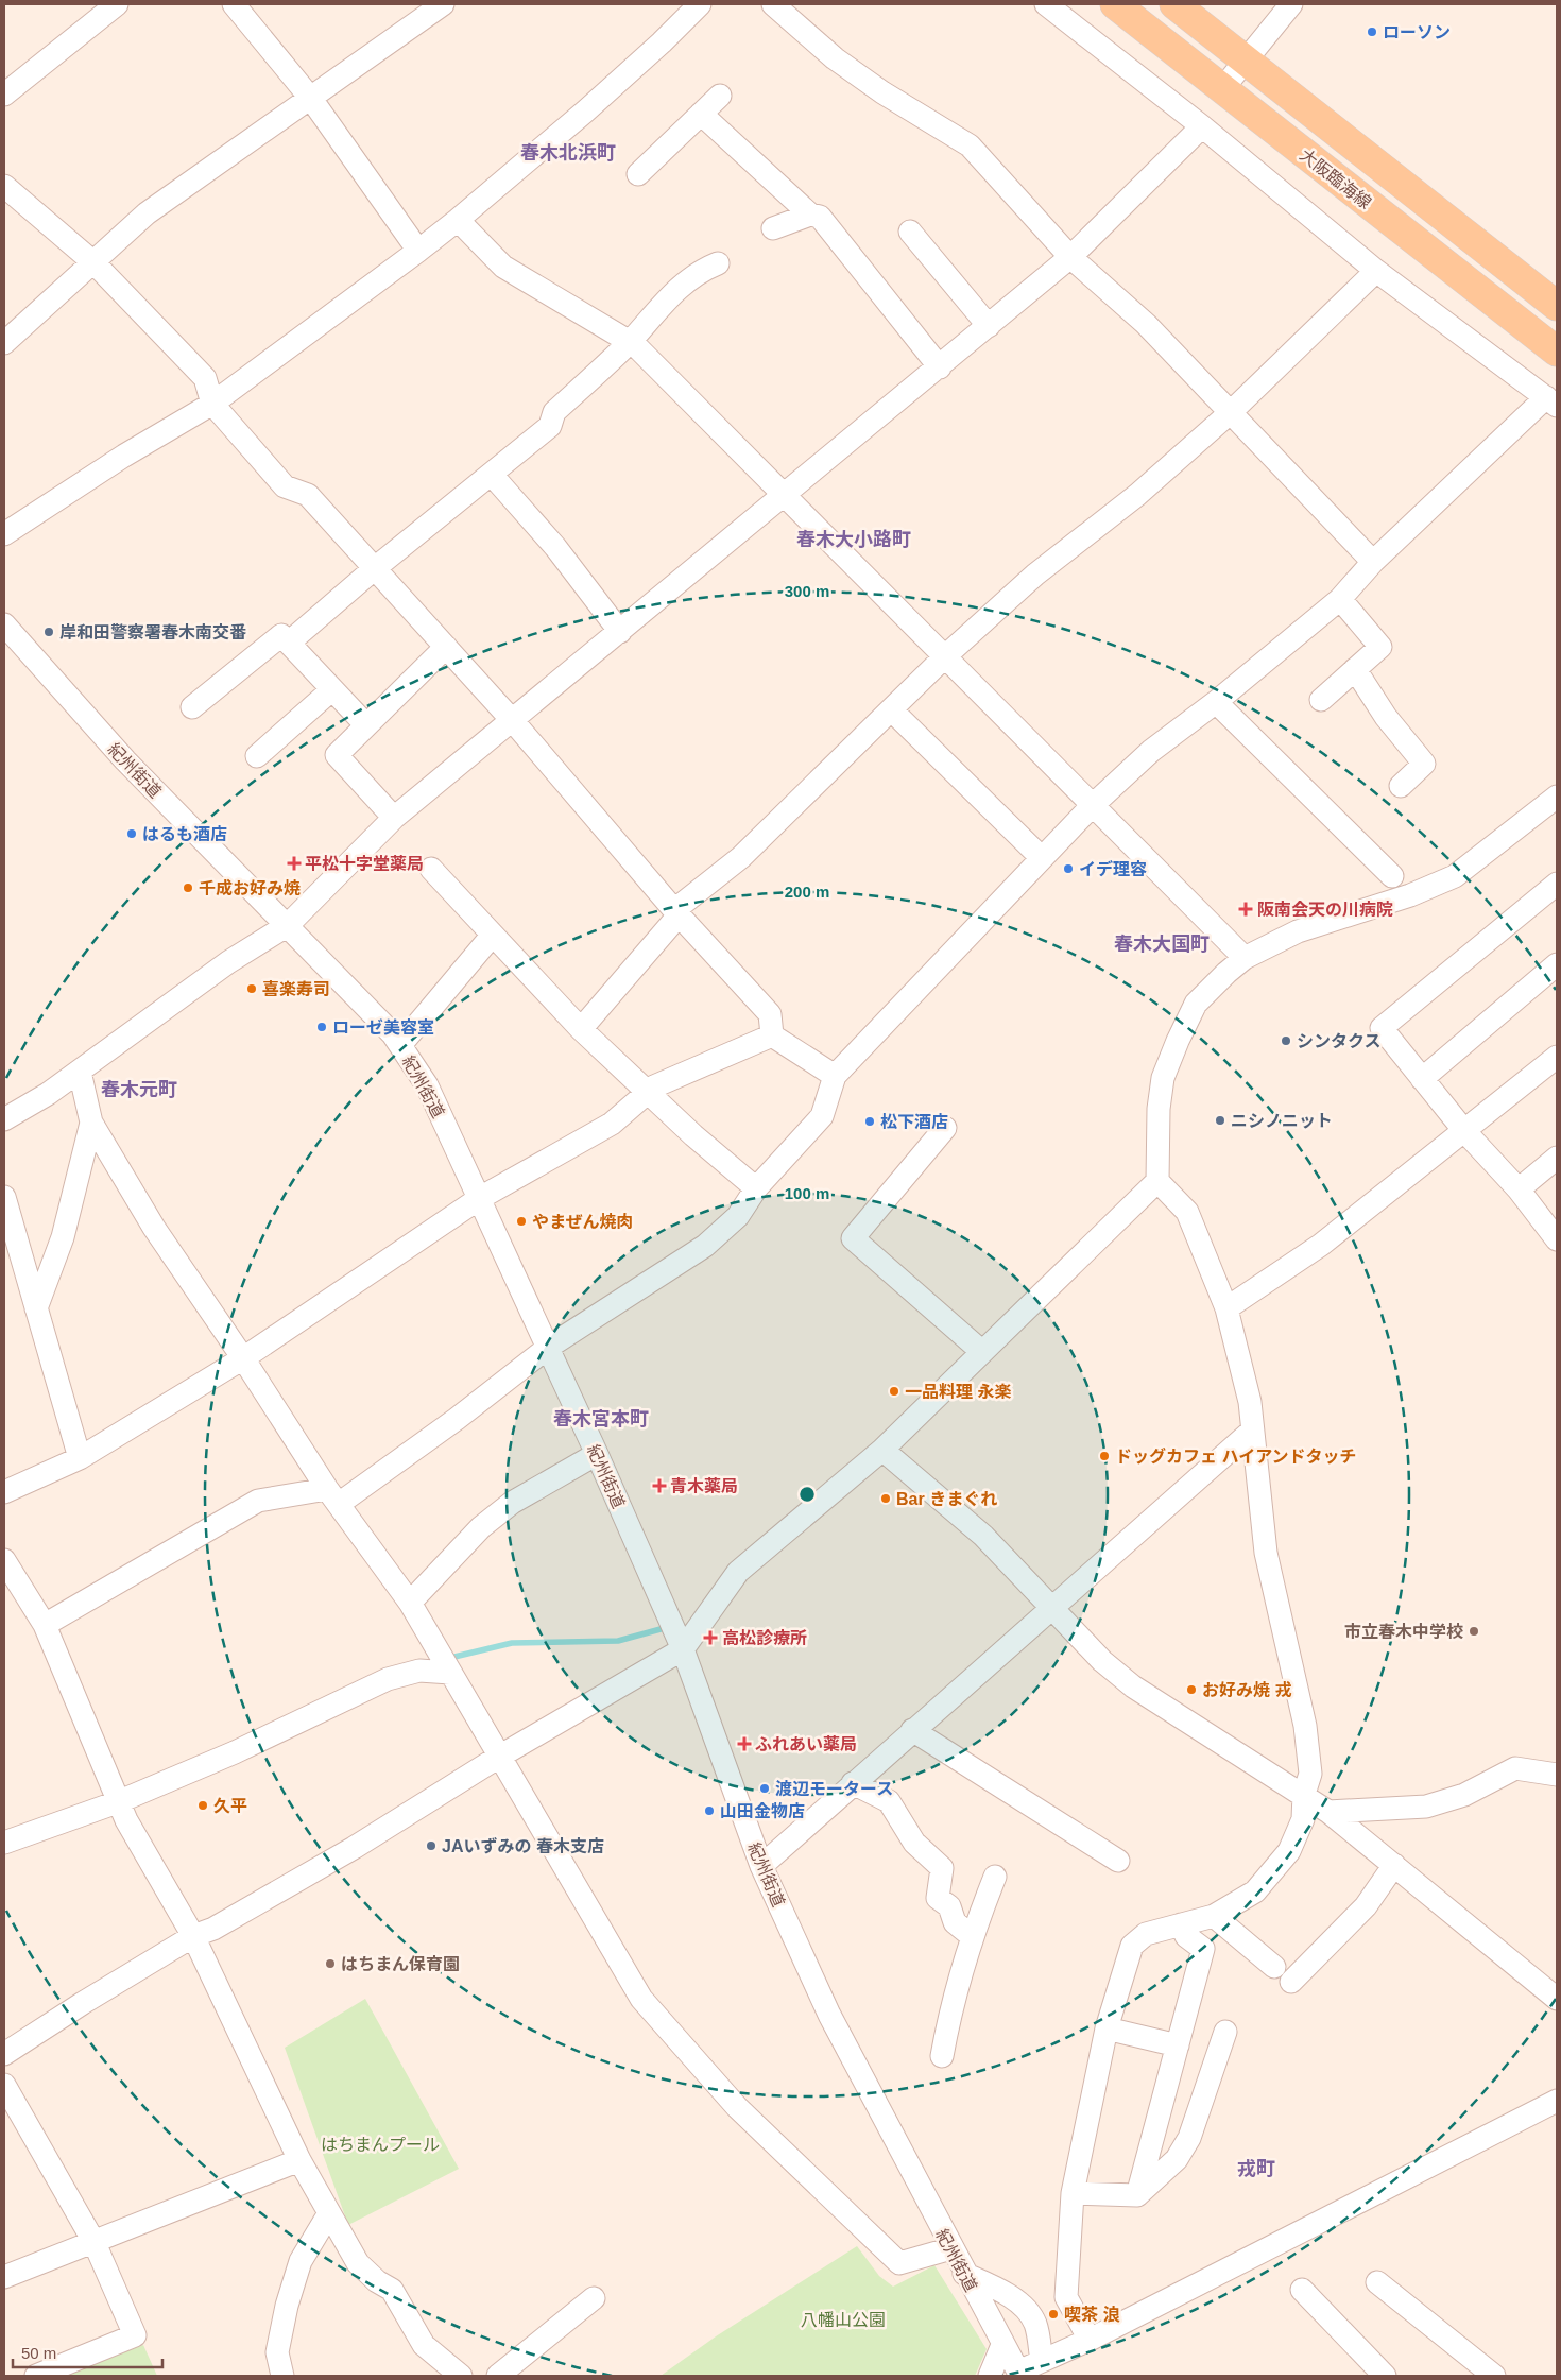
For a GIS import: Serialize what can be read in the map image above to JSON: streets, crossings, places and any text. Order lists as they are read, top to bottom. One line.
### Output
{"streets":{"main road":["大阪臨海線"],"street":["紀州街道"]},"districts":["春木北浜町","春木大小路町","春木大国町","春木元町","春木宮本町","戎町"],"parks":["はちまんプール","八幡山公園"],"places":{"other":["ローソン","岸和田警察署春木南交番","はるも酒店","イデ理容","千成お好み焼","喜楽寿司","ローゼ美容室","シンタクス","ニシノニット","松下酒店","やまぜん焼肉","一品料理 永楽","ドッグカフェ ハイアンドタッチ","Bar きまぐれ","市立春木中学校","お好み焼 戎","渡辺モータース","久平","山田金物店","JAいずみの 春木支店","はちまん保育園","喫茶 浪"],"health":["平松十字堂薬局","阪南会天の川病院","青木薬局","高松診療所","ふれあい薬局"]},"scale_bar":"50 m","rings":["300 m","200 m","100 m"]}
